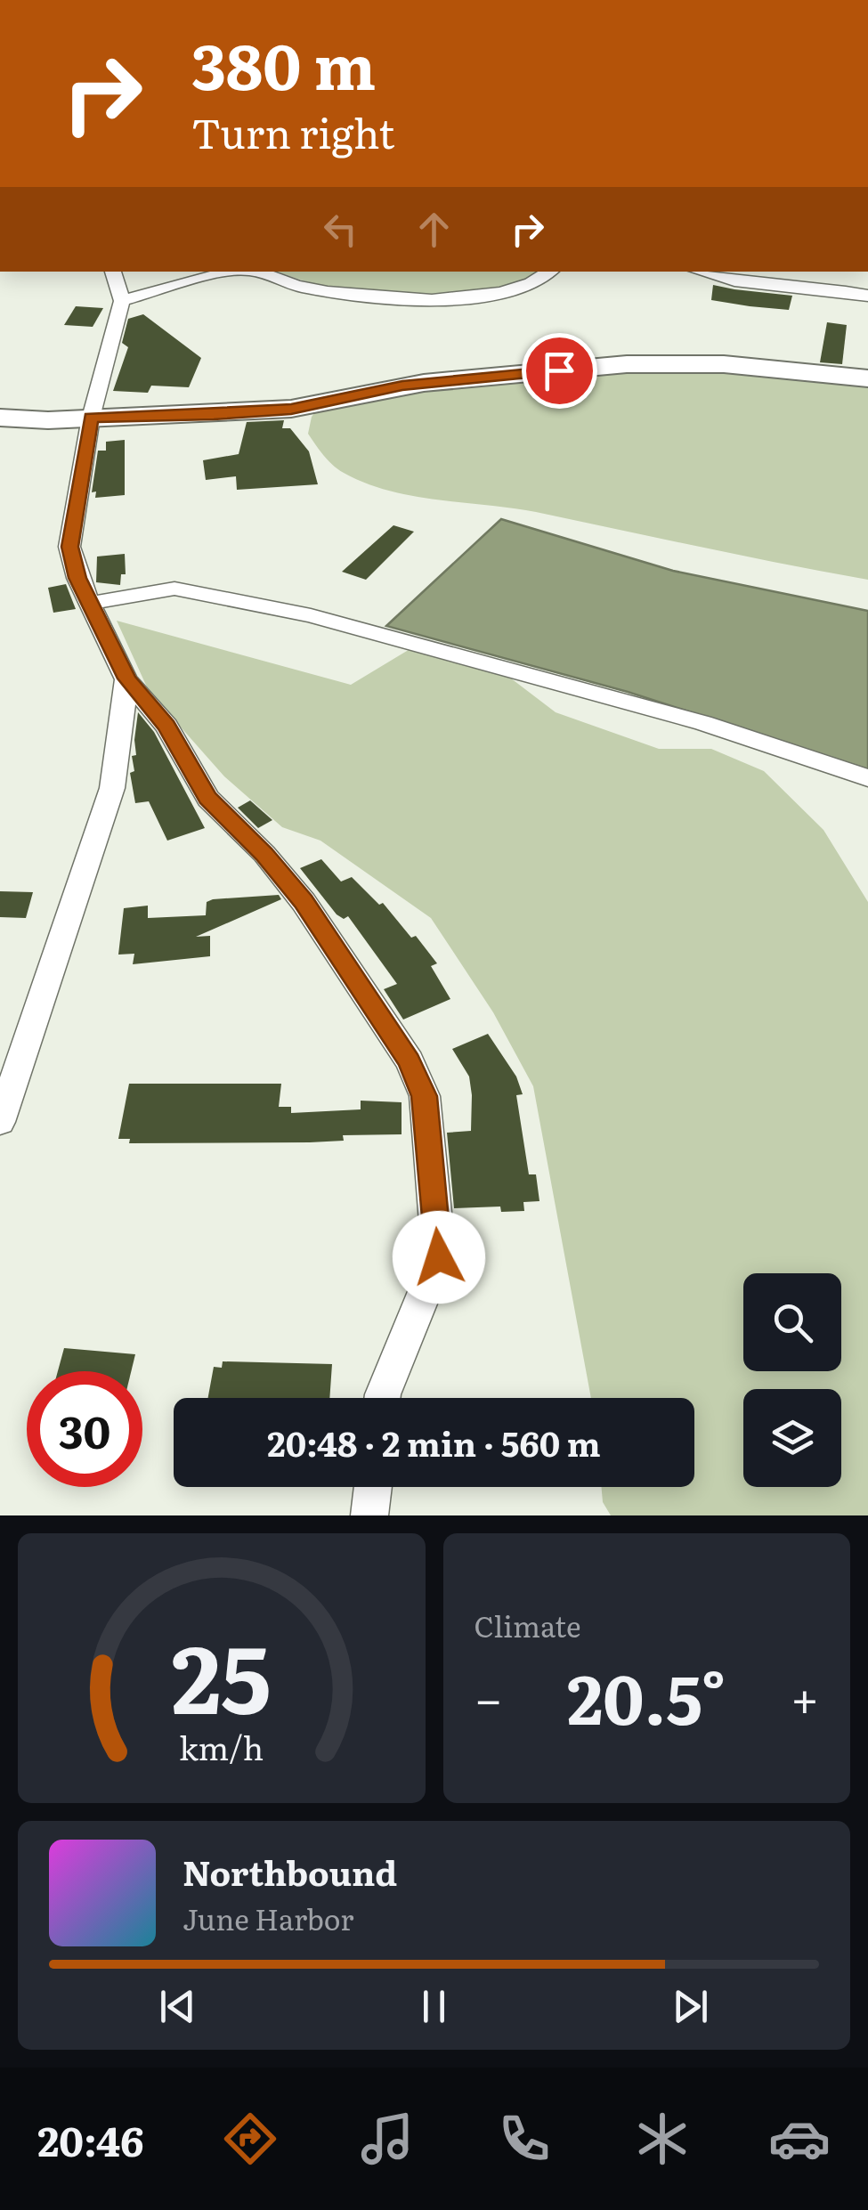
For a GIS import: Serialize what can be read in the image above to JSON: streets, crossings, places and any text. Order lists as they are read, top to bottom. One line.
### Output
{"page":{"turn":["380 m","Turn right"],"limit":"30","trip":"20:48 · 2 min · 560 m","tile":"Climate","heat":["−","20.5°","+"],"song":["Northbound","June Harbor"],"tabs":"20:46","gauge":["25","km/h"]}}
